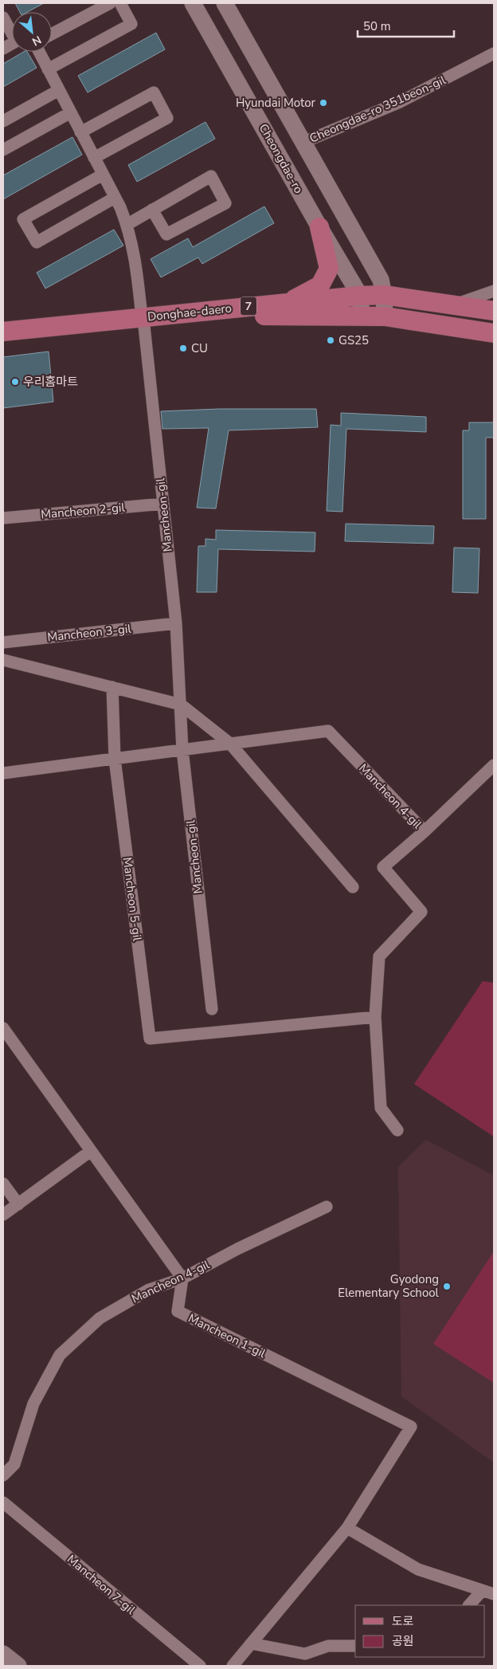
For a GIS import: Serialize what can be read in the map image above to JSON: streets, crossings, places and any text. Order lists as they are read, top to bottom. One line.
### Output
{"streets":{"main road":["7","Donghae-daero"],"street":["Cheongdae-ro 351beon-gil","Cheongdae-ro","Mancheon 2-gil","Mancheon-gil","Mancheon 3-gil","Mancheon 4-gil","Mancheon 5-gil","Mancheon 1-gil","Mancheon 7-gil"]},"crossings":[["Cheongdae-ro","Donghae-daero"],["Donghae-daero","Mancheon-gil"],["Mancheon 2-gil","Mancheon-gil"],["Mancheon-gil","Mancheon 3-gil"],["Mancheon 4-gil","Mancheon 5-gil"],["Mancheon 4-gil","Mancheon 1-gil"]],"places":["Hyundai Motor","GS25","CU","우리홈마트","Gyodong Elementary School"],"legend":["도로","공원"],"scale_bar":"50 m","north":"bottom right"}
